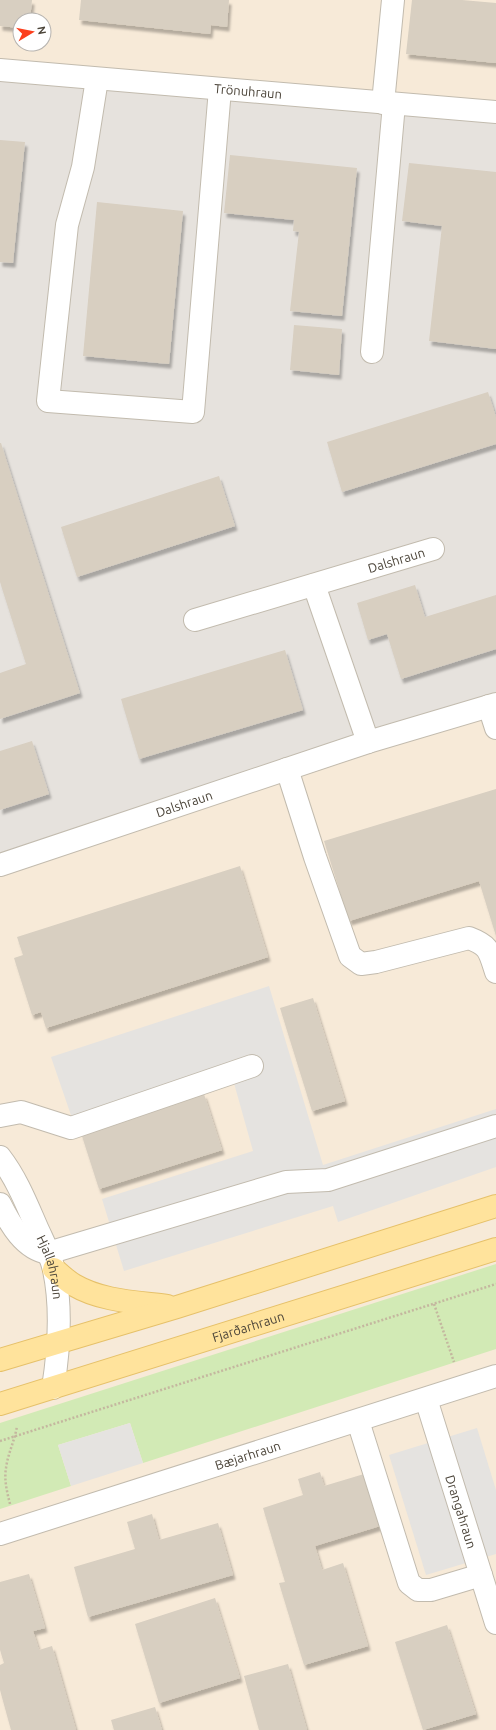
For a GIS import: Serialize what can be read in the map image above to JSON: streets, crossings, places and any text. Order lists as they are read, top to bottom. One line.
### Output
{"streets":{"main road":["Fjarðarhraun"],"street":["Trönuhraun","Dalshraun","Hjallahraun","Bæjarhraun","Drangahraun"]},"crossings":[["Hjallahraun","Fjarðarhraun"],["Bæjarhraun","Drangahraun"]],"north":"right"}
